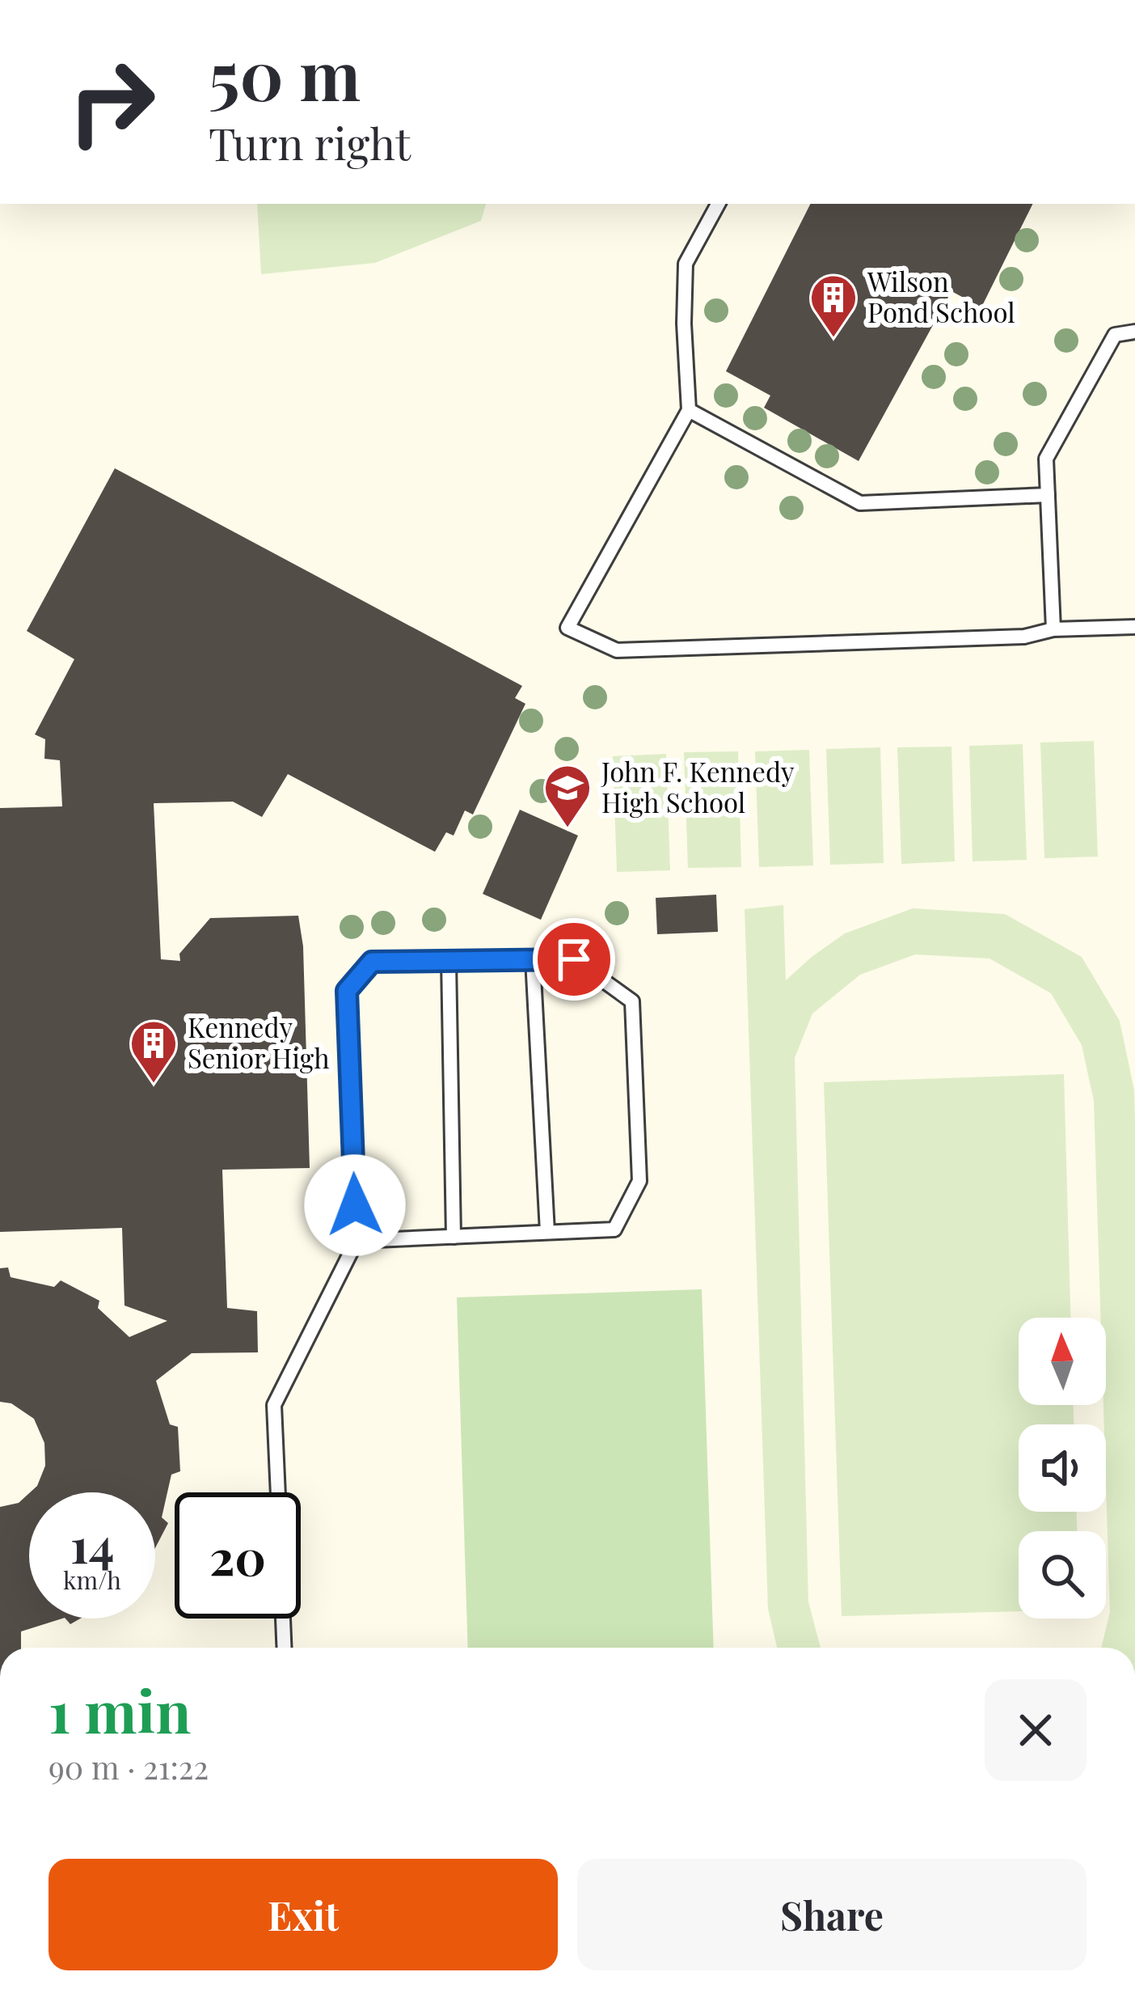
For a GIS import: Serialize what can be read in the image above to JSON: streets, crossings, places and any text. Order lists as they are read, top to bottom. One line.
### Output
{"places":{"building":["Wilson Pond School","Kennedy Senior High"],"school or university":["John F. Kennedy High School"]},"north":"top","page":{"turn":["50 m","Turn right"],"speed":"14 km/h","limit":"20","heading":["1 min","90 m · 21:22"],"buttons":["Exit","Share"]}}
